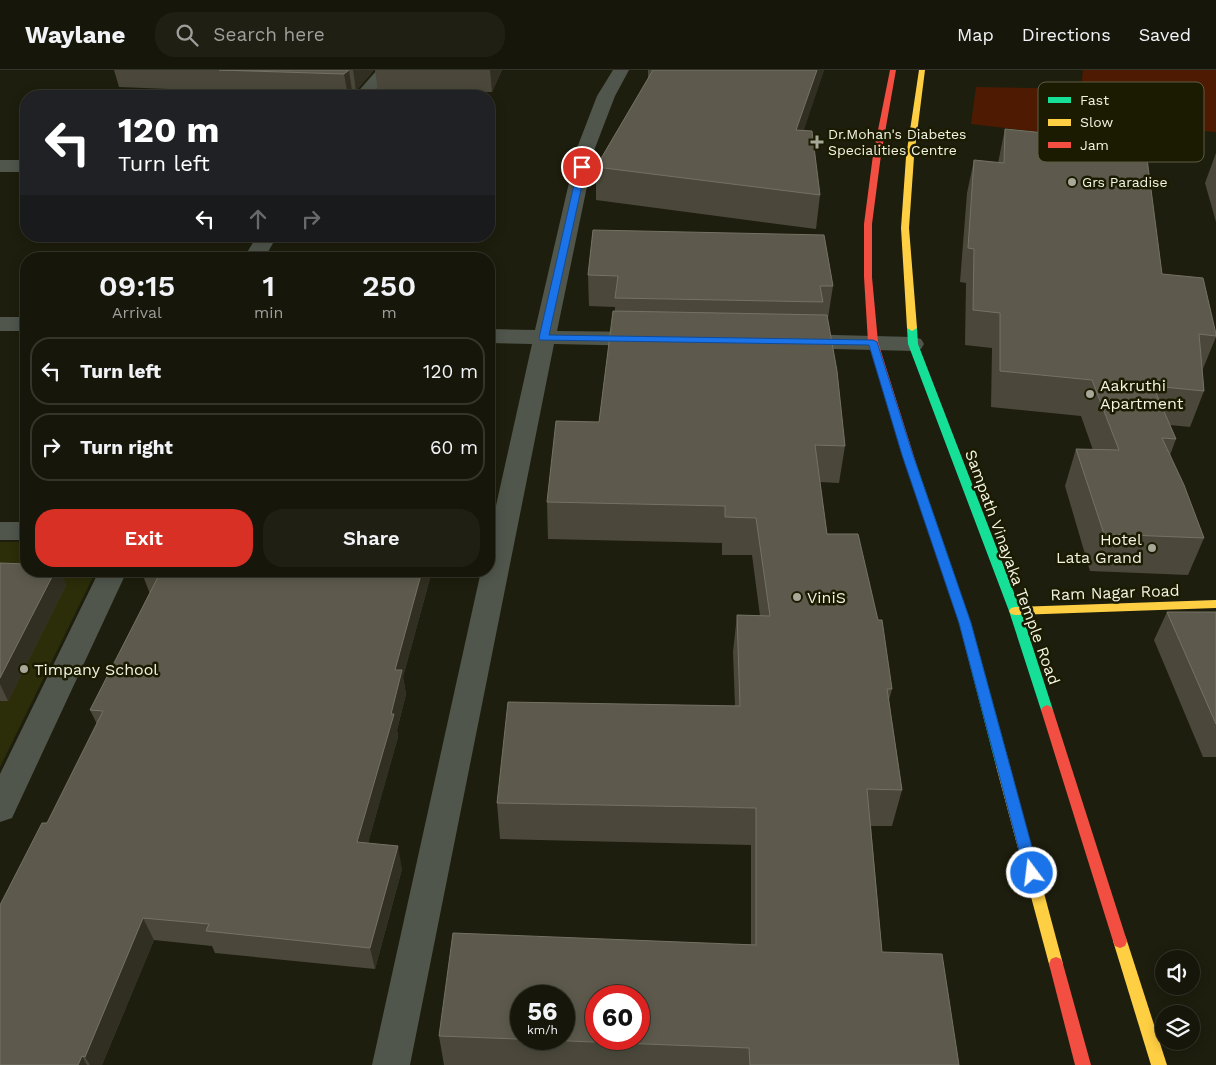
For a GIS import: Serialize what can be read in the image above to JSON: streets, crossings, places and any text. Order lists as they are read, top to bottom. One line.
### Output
{"streets":{"main road":["Sampath Vinayaka Temple Road","Ram Nagar Road"]},"crossings":[["Sampath Vinayaka Temple Road","Ram Nagar Road"]],"places":{"health":["Dr.Mohan's Diabetes Specialities Centre"],"other":["Grs Paradise","Aakruthi Apartment","Hotel Lata Grand","ViniS","Timpany School"]},"legend":["Fast","Slow","Jam"],"page":{"header":"Waylane","search":"Search here","nav":["Map","Directions","Saved"],"turn":["120 m","Turn left"],"eta":["09:15","Arrival","1","min","250","m"],"list":[{"name":"Turn left","value":"120 m"},{"name":"Turn right","value":"60 m"}],"buttons":["Exit","Share"],"speed":"56 km/h","limit":"60"}}
